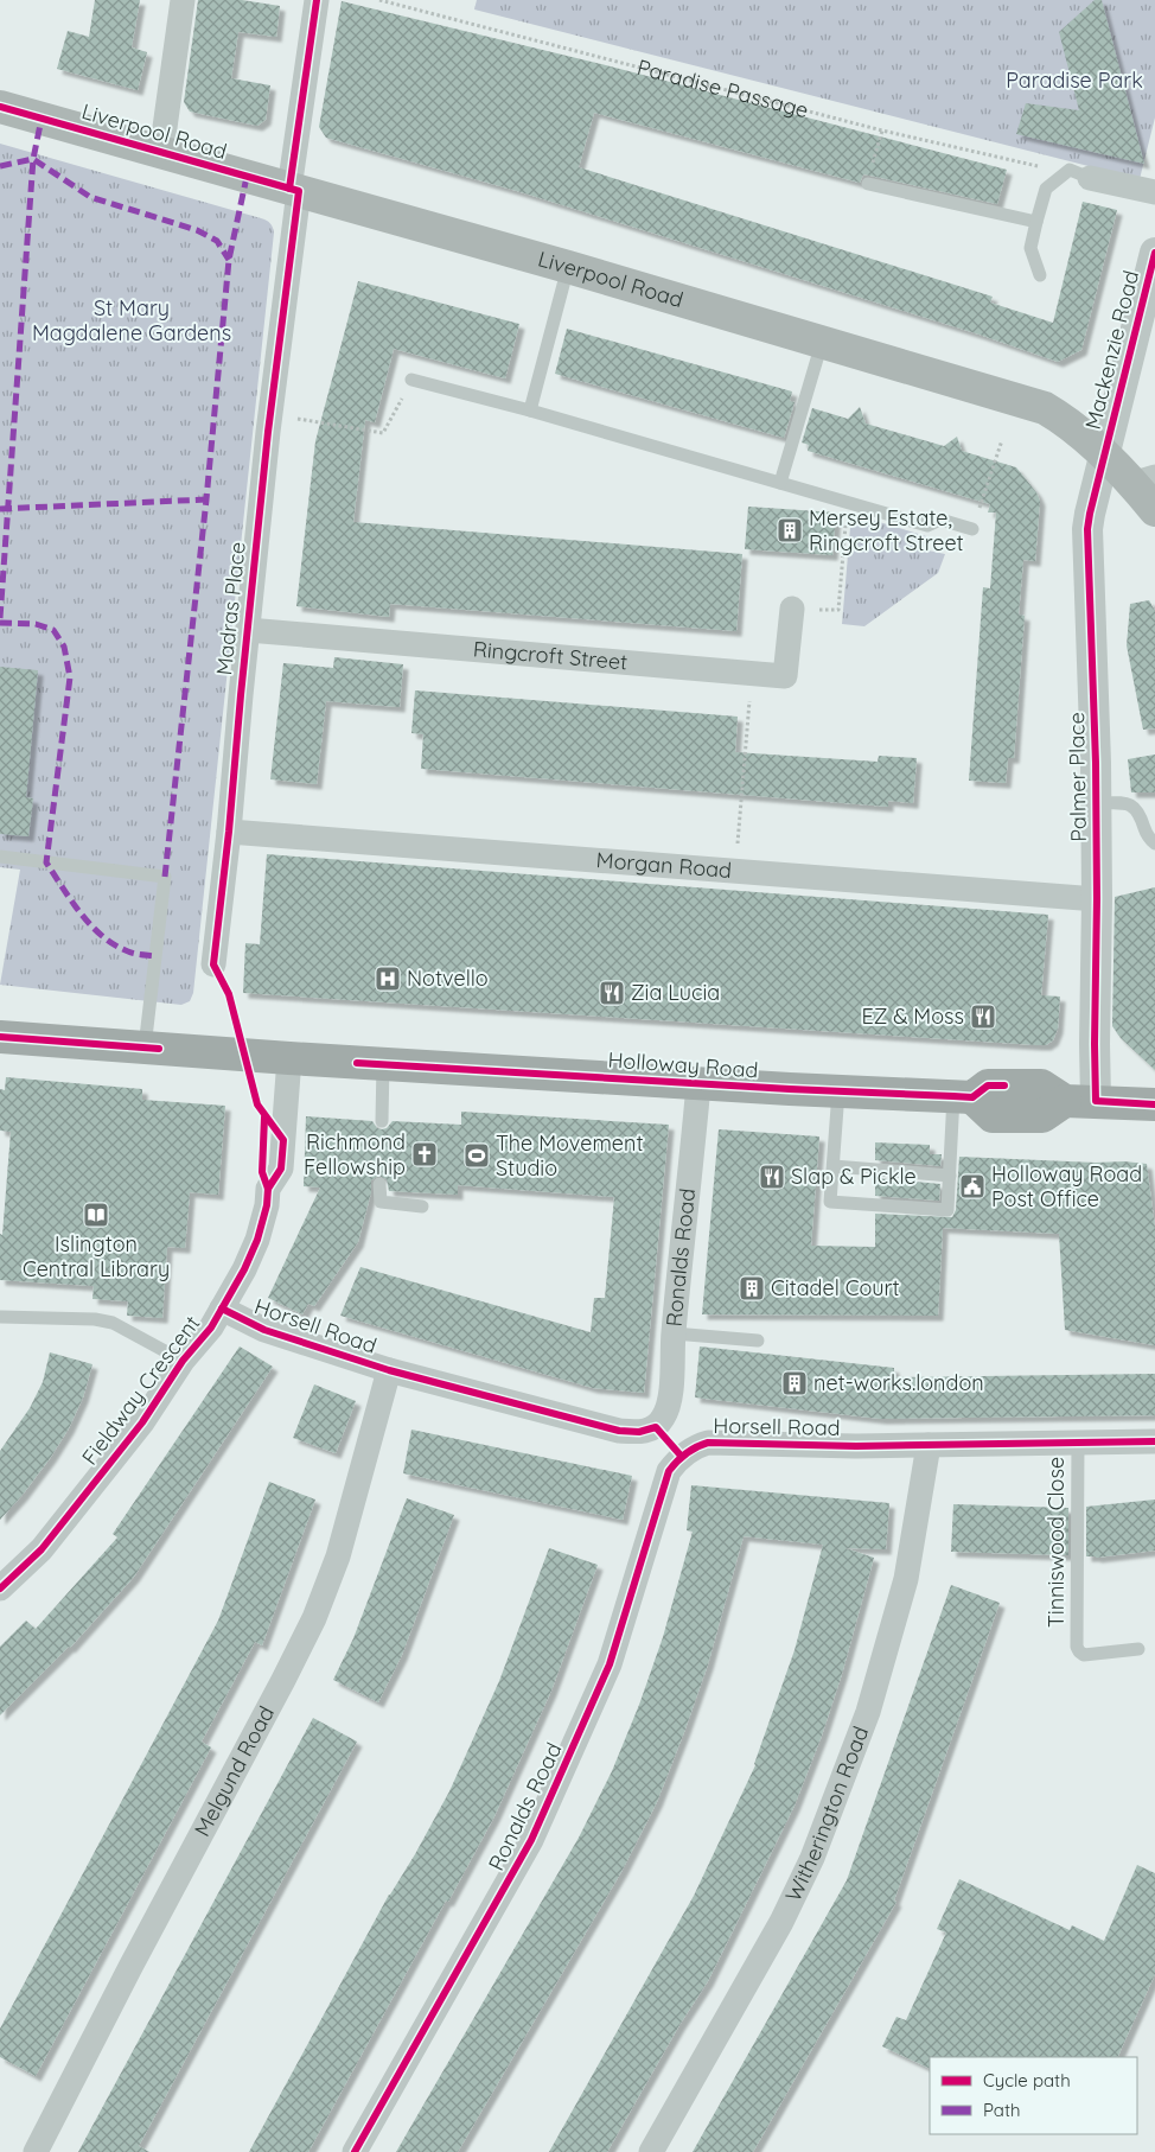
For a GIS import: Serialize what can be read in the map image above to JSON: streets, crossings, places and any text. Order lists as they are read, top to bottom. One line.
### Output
{"streets":{"highway":["Holloway Road"],"main road":["Liverpool Road"],"street":["Mackenzie Road","Madras Place","Ringcroft Street","Palmer Place","Morgan Road","Ronalds Road","Horsell Road","Fieldway Crescent","Melgund Road","Witherington Road"],"lane":["Tinniswood Close"],"path":["Paradise Passage"]},"crossings":[["Liverpool Road","Mackenzie Road"],["Liverpool Road","Madras Place"],["Liverpool Road","Palmer Place"],["Mackenzie Road","Palmer Place"],["Madras Place","Ringcroft Street"],["Madras Place","Morgan Road"],["Palmer Place","Morgan Road"],["Palmer Place","Holloway Road"],["Holloway Road","Ronalds Road"],["Holloway Road","Fieldway Crescent"],["Ronalds Road","Horsell Road"],["Horsell Road","Fieldway Crescent"],["Horsell Road","Tinniswood Close"],["Horsell Road","Melgund Road"],["Horsell Road","Witherington Road"]],"parks":["Paradise Park","St Mary Magdalene Gardens"],"places":{"building":["Mersey Estate, Ringcroft Street","Citadel Court","net-works.london"],"hospital":["Notvello"],"restaurant":["Zia Lucia","EZ & Moss","Slap & Pickle"],"church":["Richmond Fellowship"],"sports":["The Movement Studio"],"public building":["Holloway Road Post Office"],"library":["Islington Central Library"]},"legend":["Cycle path","Path"]}
